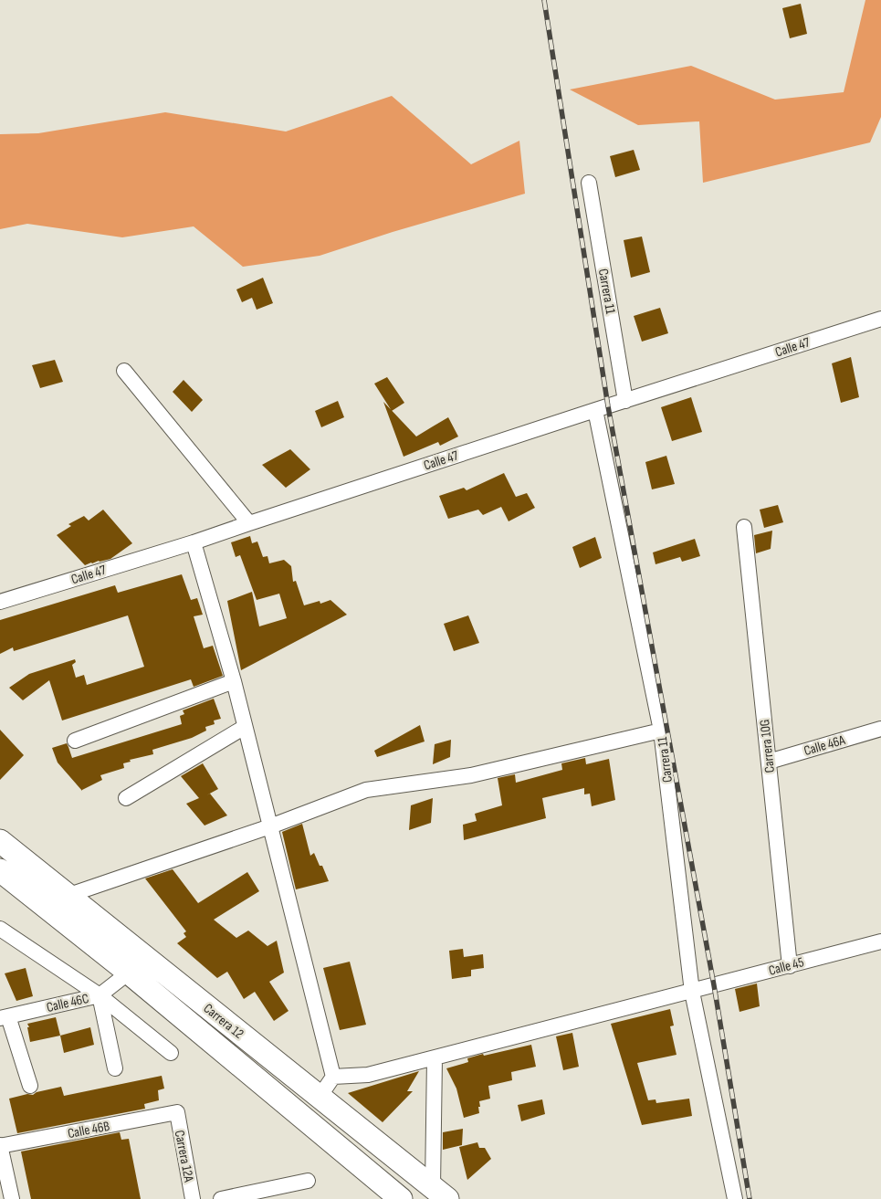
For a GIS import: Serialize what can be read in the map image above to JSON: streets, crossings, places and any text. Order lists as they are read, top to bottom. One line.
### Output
{"streets":{"main road":["Carrera 12"],"street":["Carrera 11","Calle 47","Calle 46A","Carrera 10G","Calle 45","Calle 46C","Calle 46B","Carrera 12A"]},"crossings":[["Carrera 11","Calle 47"],["Carrera 11","Calle 45"],["Calle 46A","Carrera 10G"],["Carrera 10G","Calle 45"],["Calle 46C","Carrera 12"],["Calle 46B","Carrera 12A"]]}
